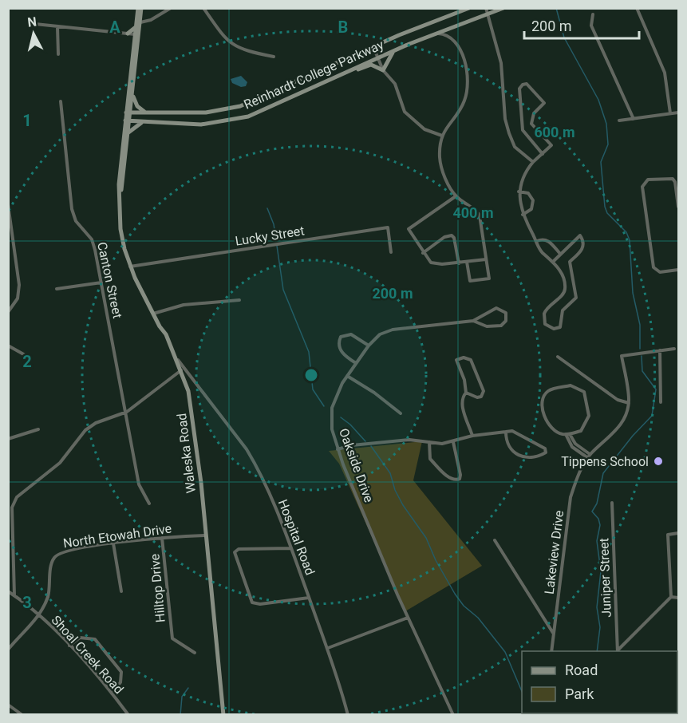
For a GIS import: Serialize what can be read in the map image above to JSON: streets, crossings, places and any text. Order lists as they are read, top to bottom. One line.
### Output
{"streets":{"main road":["Reinhardt College Parkway","Waleska Road"],"street":["Lucky Street","Canton Street","Oakside Drive","North Etowah Drive","Hospital Road","Lakeview Drive","Juniper Street","Hilltop Drive","Shoal Creek Road"]},"crossings":[["Reinhardt College Parkway","Waleska Road"],["Lucky Street","Waleska Road"],["Waleska Road","North Etowah Drive"],["Waleska Road","Hospital Road"],["North Etowah Drive","Hilltop Drive"],["North Etowah Drive","Shoal Creek Road"]],"places":["Tippens School"],"legend":["Road","Park"],"scale_bar":"200 m","north":"top","grid":{"columns":["A","B"],"rows":["1","2","3"]},"rings":["600 m","400 m","200 m"]}
